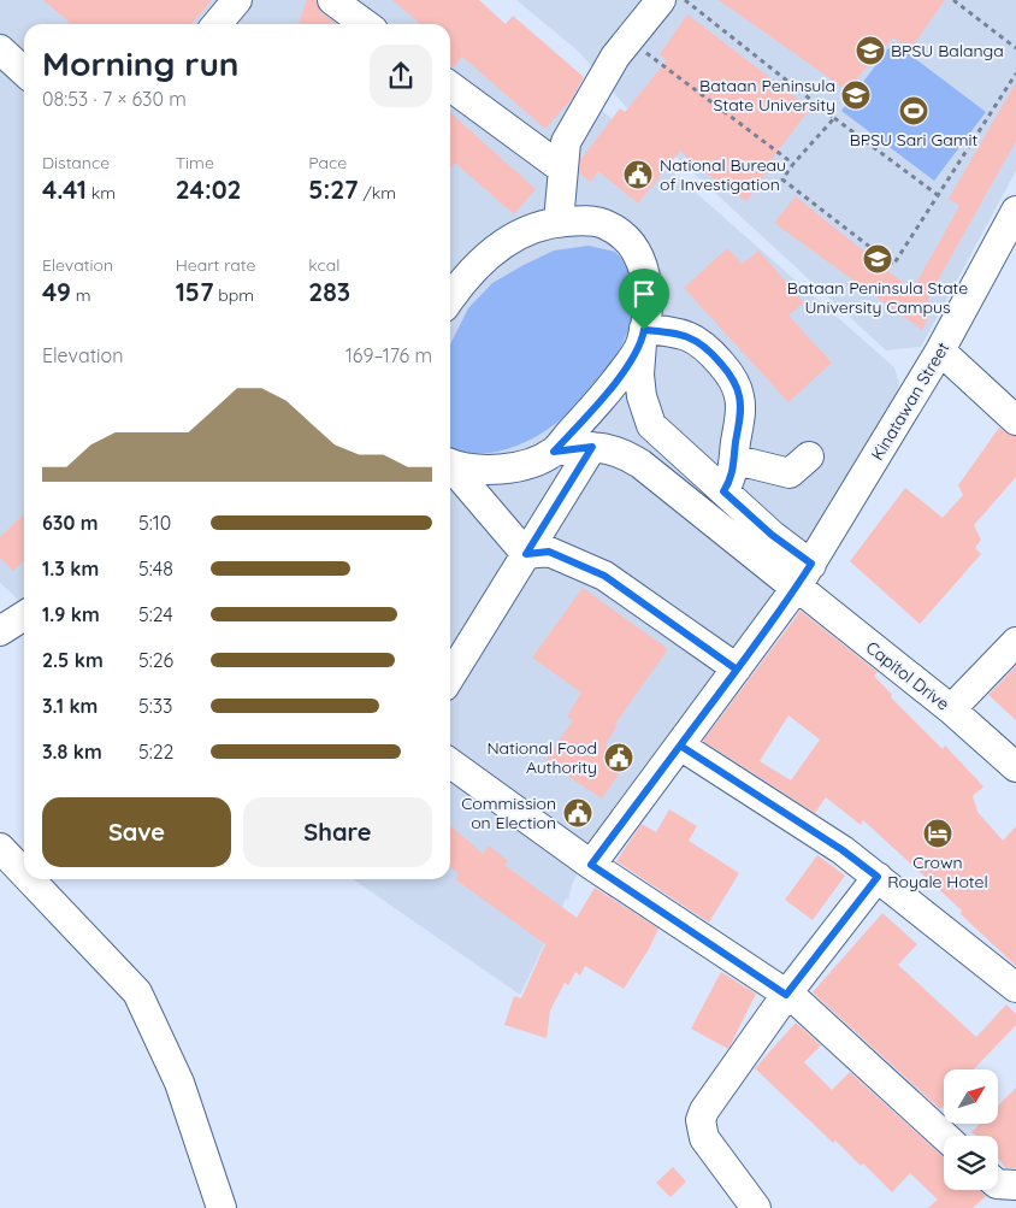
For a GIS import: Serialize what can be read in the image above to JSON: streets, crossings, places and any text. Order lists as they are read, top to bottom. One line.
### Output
{"streets":{"street":["Kinatawan Street","Capitol Drive"]},"crossings":[["Kinatawan Street","Capitol Drive"]],"places":{"school or university":["BPSU Balanga","Bataan Peninsula State University","Bataan Peninsula State University Campus"],"sports":["BPSU Sari Gamit"],"public building":["National Bureau of Investigation","National Food Authority","Commission on Election"],"hotel":["Crown Royale Hotel"]},"north":"top right","page":{"heading":["Morning run","08:53 · 7 × 630 m"],"stats":[["Distance","4.41 km"],["Time","24:02"],["Pace","5:27 /km"],["Elevation","49 m"],["Heart rate","157 bpm"],["kcal","283"]],"chart":["Elevation","169–176 m"],"list":[{"name":"630 m","note":"5:10"},{"name":"1.3 km","note":"5:48"},{"name":"1.9 km","note":"5:24"},{"name":"2.5 km","note":"5:26"},{"name":"3.1 km","note":"5:33"},{"name":"3.8 km","note":"5:22"}],"buttons":["Save","Share"]}}
